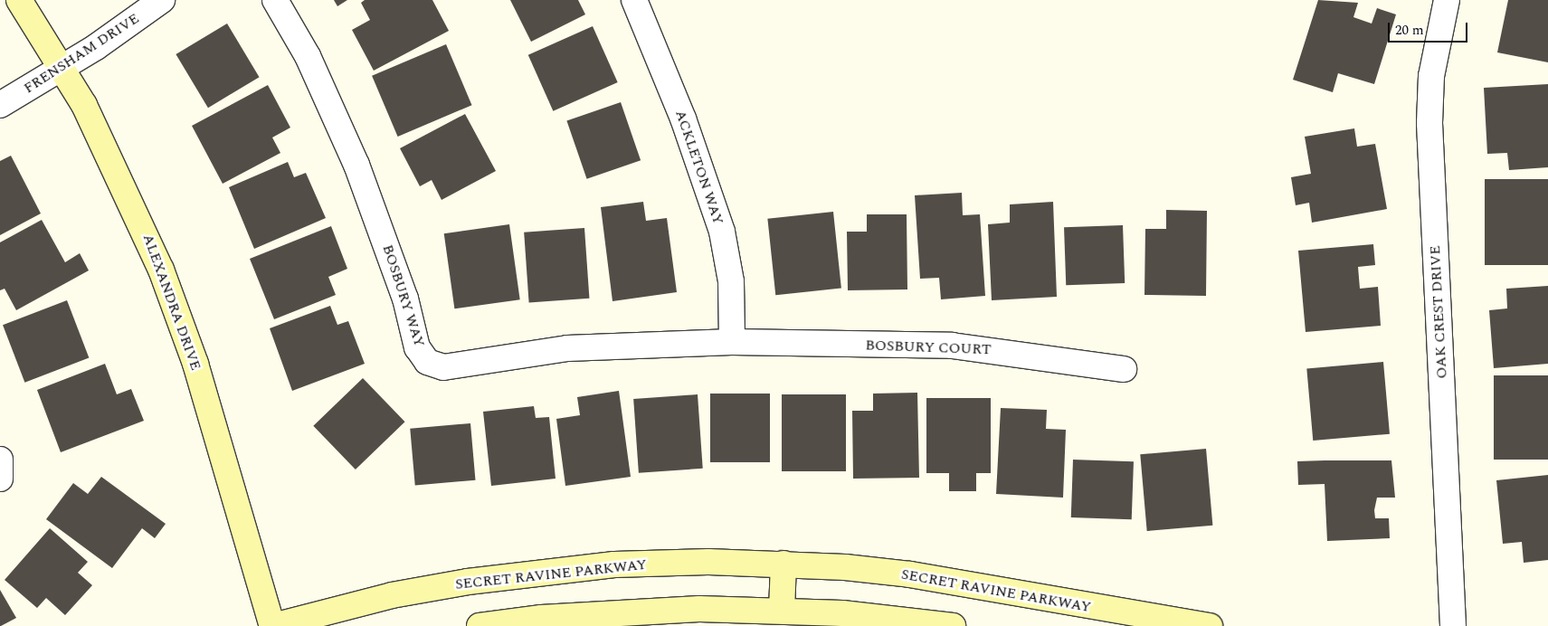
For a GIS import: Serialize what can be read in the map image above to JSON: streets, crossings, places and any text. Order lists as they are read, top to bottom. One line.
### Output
{"streets":{"main road":["ALEXANDRA DRIVE","SECRET RAVINE PARKWAY"],"street":["FRENSHAM DRIVE","ACKLETON WAY","BOSBURY WAY","OAK CREST DRIVE","BOSBURY COURT"]},"crossings":[["FRENSHAM DRIVE","ALEXANDRA DRIVE"],["ACKLETON WAY","BOSBURY WAY"],["ACKLETON WAY","BOSBURY COURT"],["BOSBURY WAY","BOSBURY COURT"],["ALEXANDRA DRIVE","SECRET RAVINE PARKWAY"]],"scale_bar":"20 m"}
